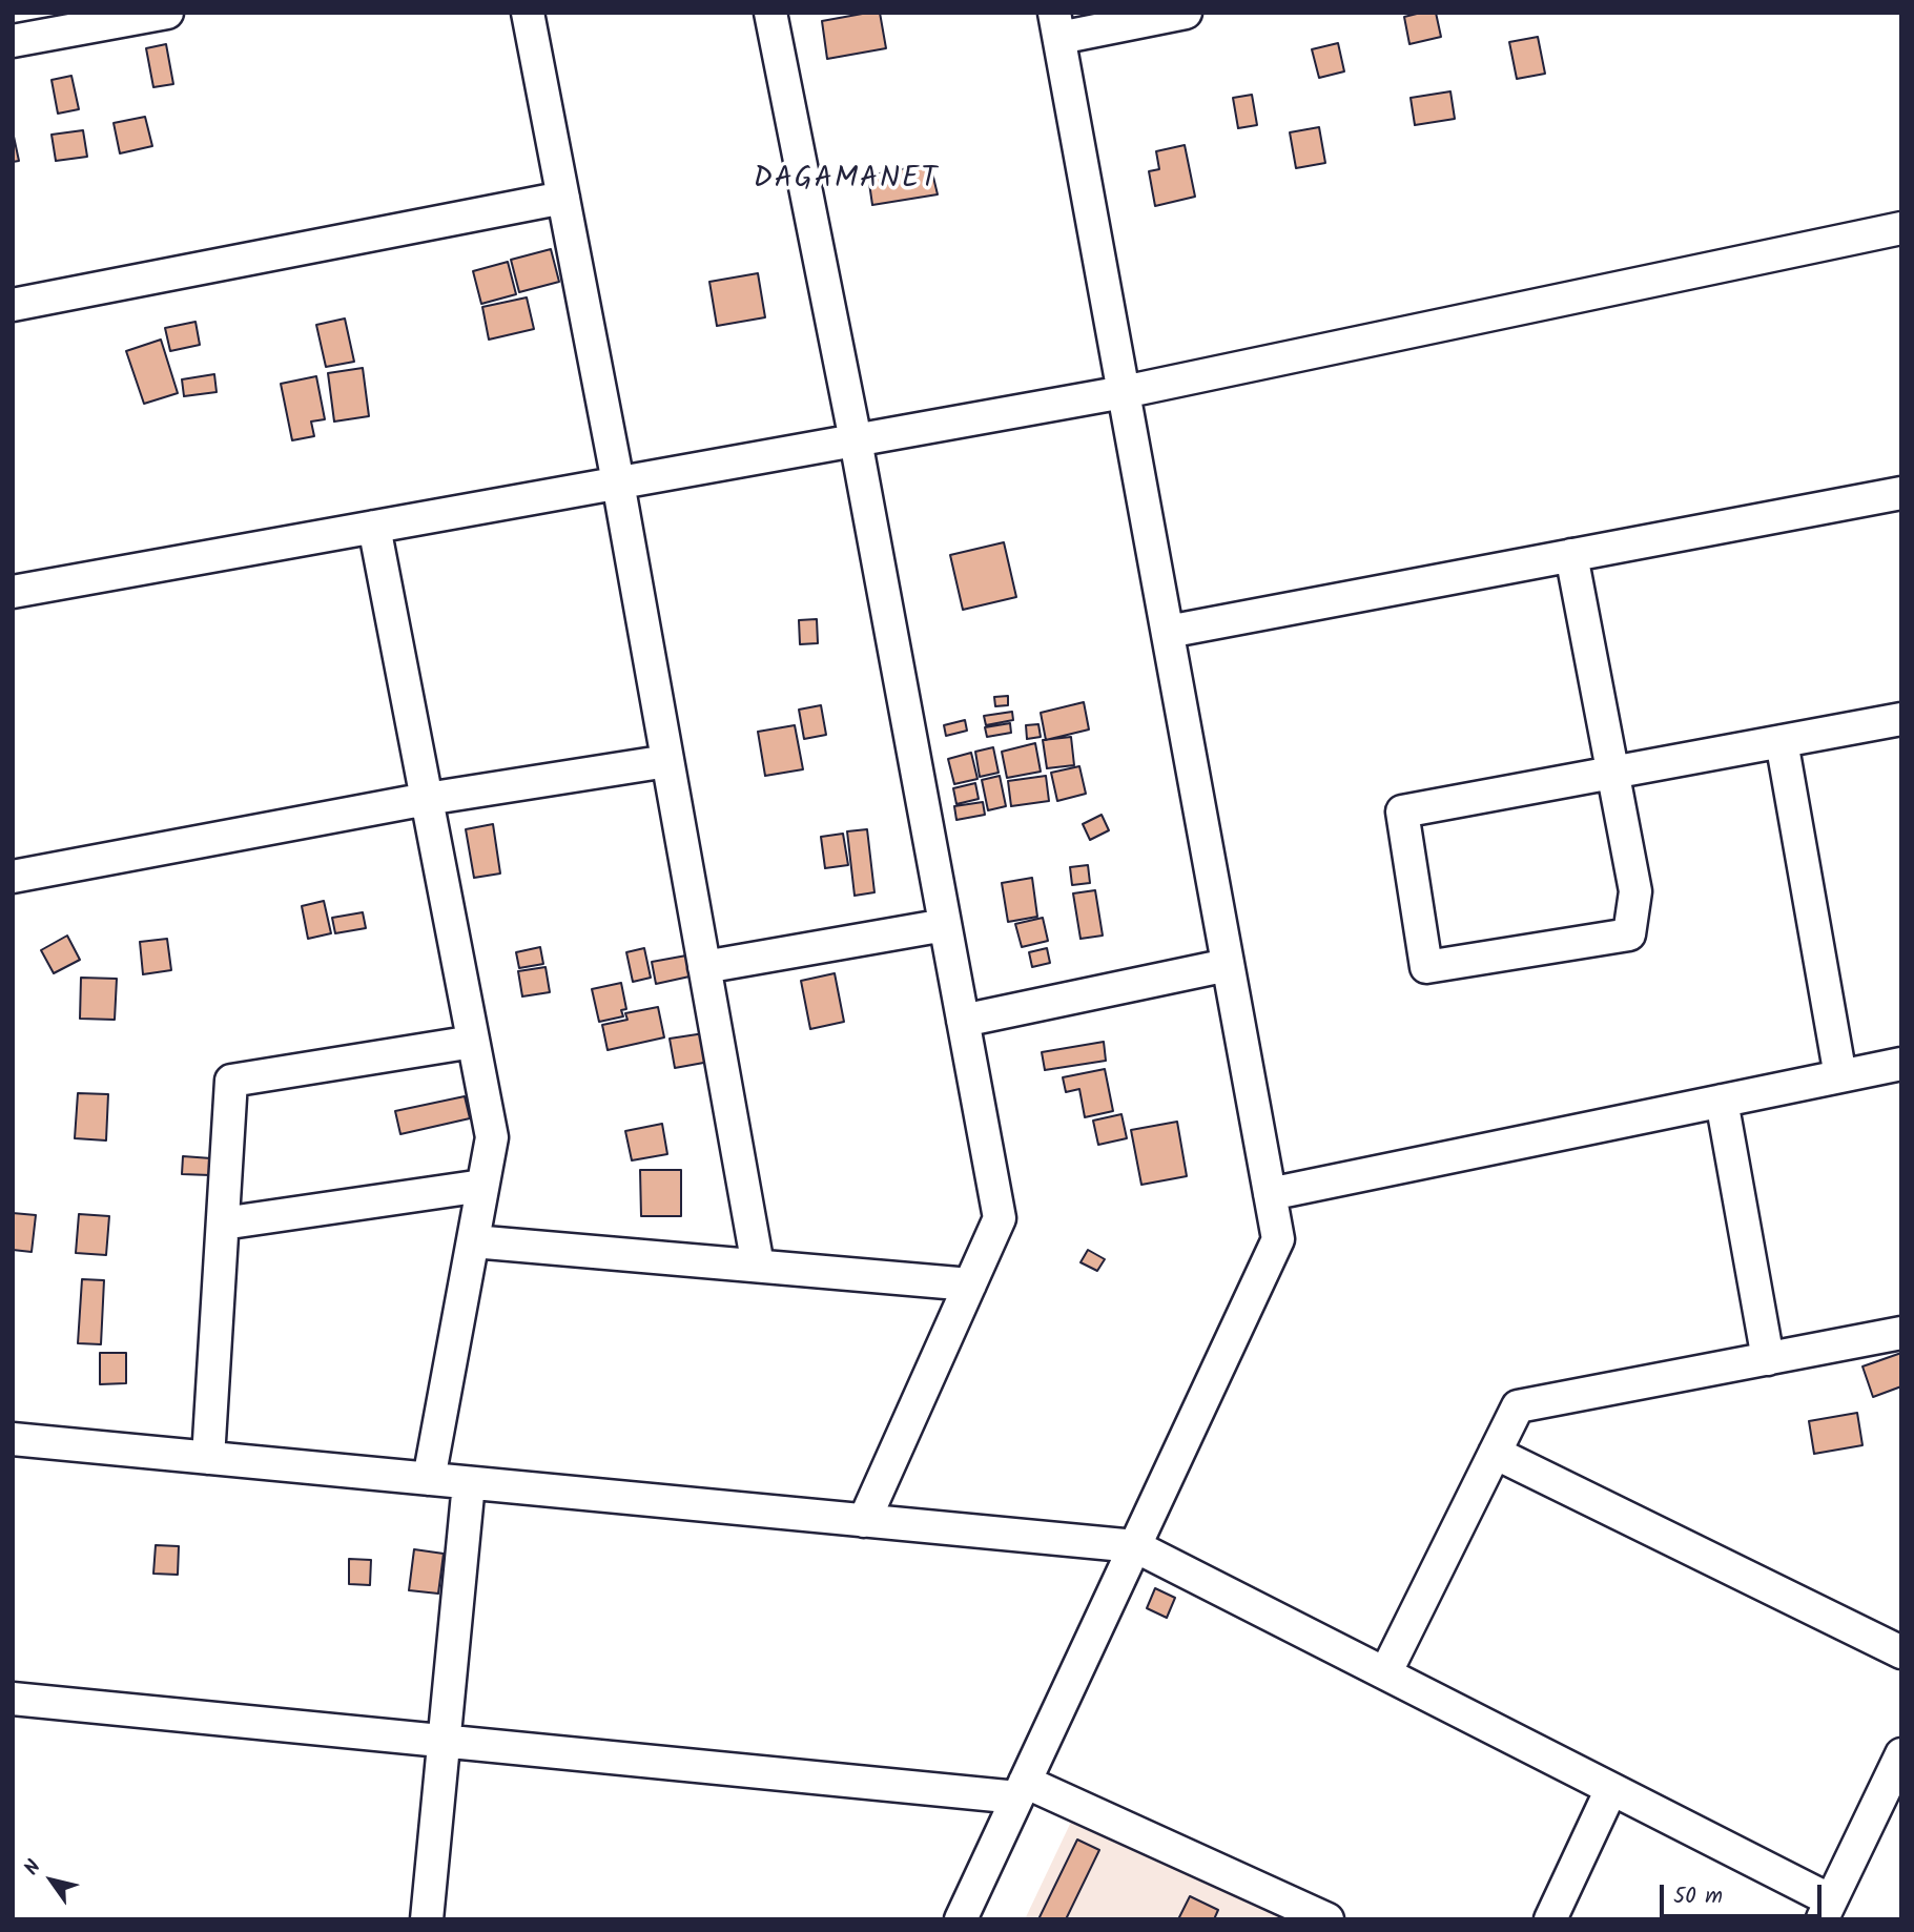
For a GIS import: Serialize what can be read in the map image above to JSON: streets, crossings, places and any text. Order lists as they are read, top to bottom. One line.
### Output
{"districts":["DAGAMANET"],"scale_bar":"50 m","north":"top left"}
